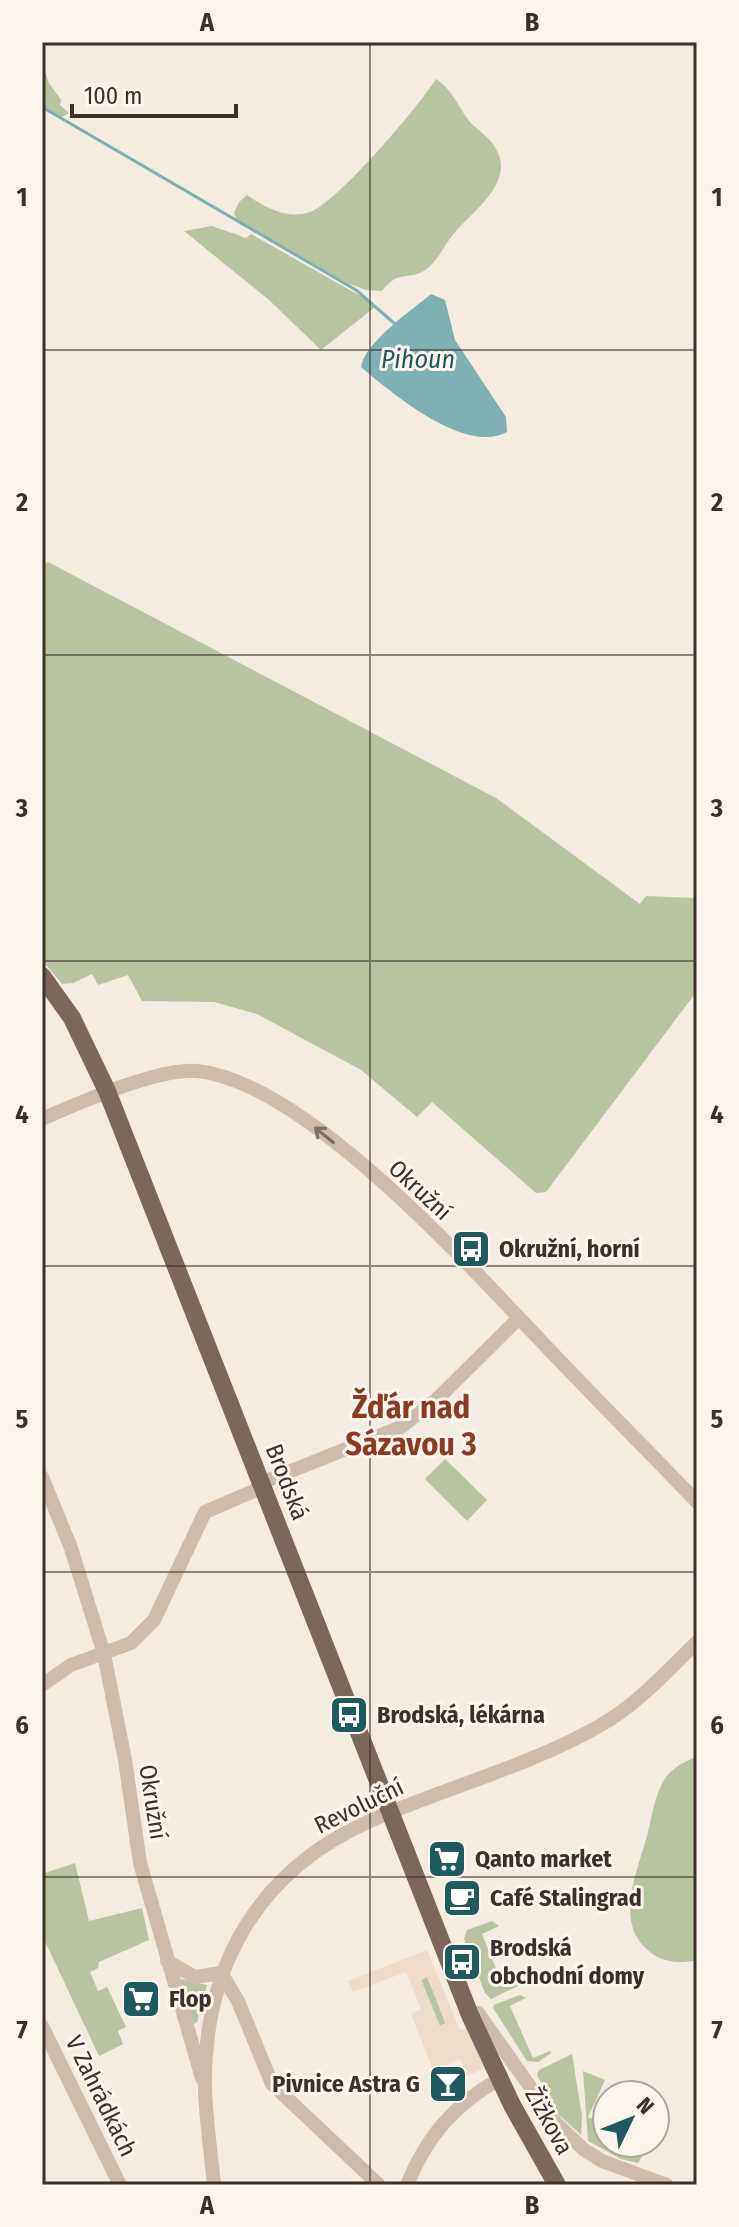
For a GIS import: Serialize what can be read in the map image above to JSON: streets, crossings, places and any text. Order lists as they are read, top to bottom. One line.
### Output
{"streets":{"main road":["Brodská","Žižkova"],"street":["Okružní","Revoluční","V Zahrádkách"]},"crossings":[["Okružní","Brodská"],["Okružní","Revoluční"],["Brodská","Revoluční"],["Brodská","Žižkova"]],"districts":["Žďár nad Sázavou 3"],"water":["Pihoun"],"places":{"bus stop":["Okružní, horní","Brodská, lékárna","Brodská obchodní domy"],"supermarket":["Qanto market","Flop"],"cafe":["Café Stalingrad"],"bar":["Pivnice Astra G"]},"scale_bar":"100 m","north":"top right","grid":{"columns":["A","B"],"rows":["1","2","3","4","5","6","7"]}}
